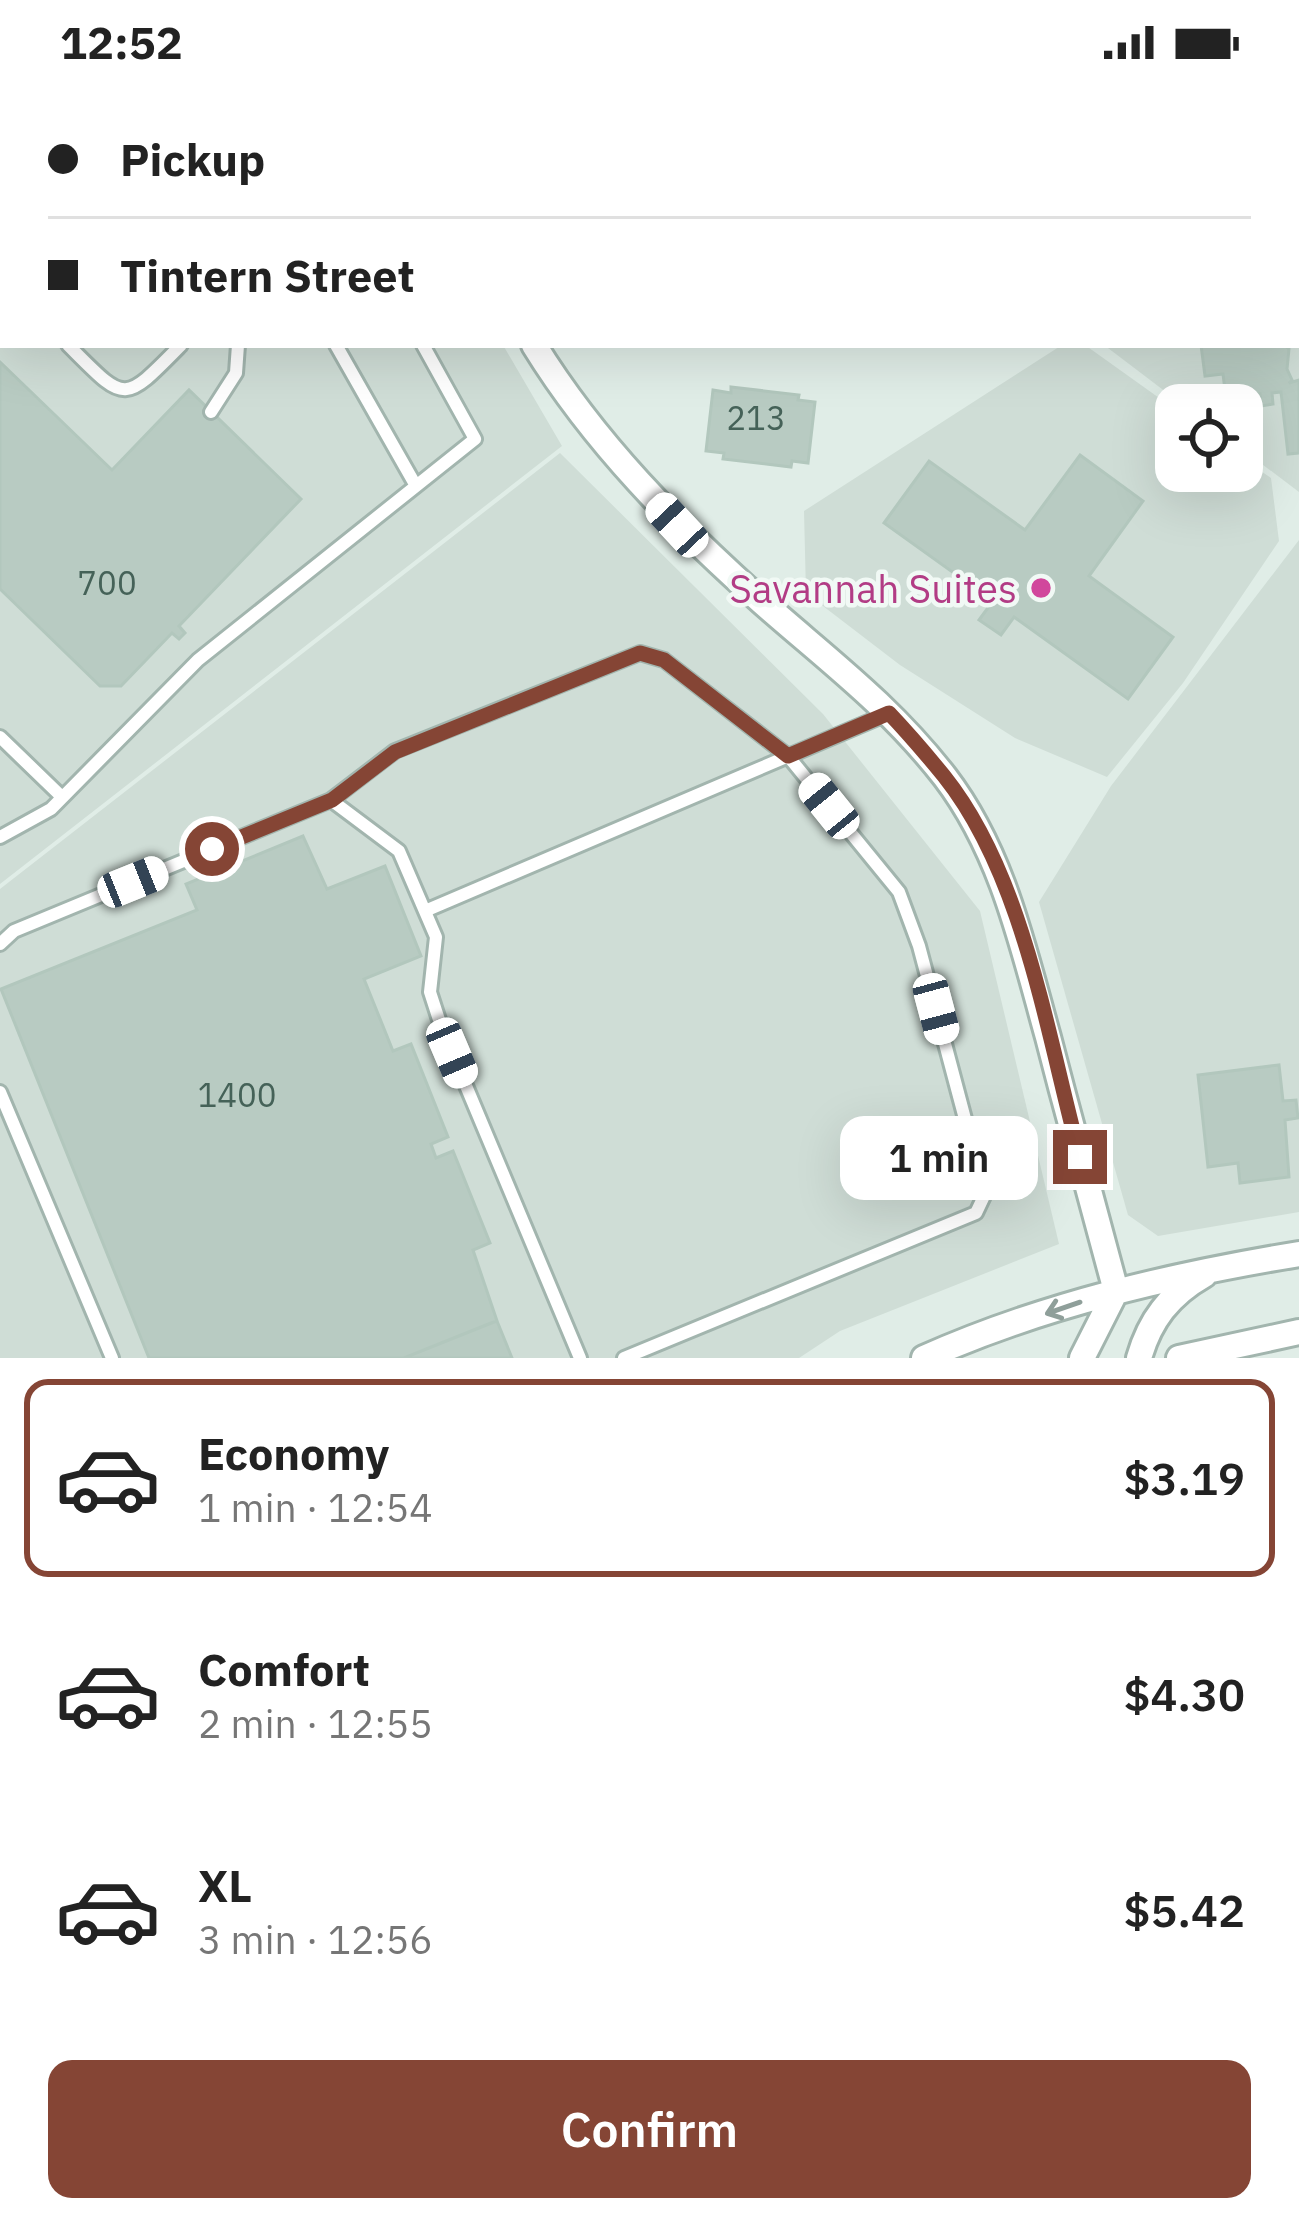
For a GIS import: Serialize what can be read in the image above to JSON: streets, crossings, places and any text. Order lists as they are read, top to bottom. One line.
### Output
{"places":["Savannah Suites"],"house_numbers":["213","700","1400"],"page":{"status":"12:52","banner":["Pickup","Tintern Street"],"bubble":"1 min","list":[{"name":"Economy","note":"1 min · 12:54","value":"$3.19"},{"name":"Comfort","note":"2 min · 12:55","value":"$4.30"},{"name":"XL","note":"3 min · 12:56","value":"$5.42"}],"buttons":"Confirm"}}
